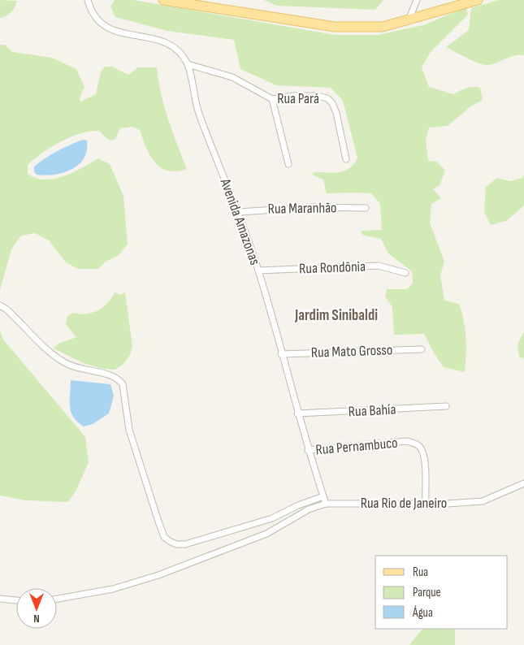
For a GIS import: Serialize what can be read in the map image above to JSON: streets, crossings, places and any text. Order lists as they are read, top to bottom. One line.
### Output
{"streets":{"street":["Rua Pará","Rua Maranhão","Avenida Amazonas","Rua Rondônia","Rua Mato Grosso","Rua Bahía","Rua Pernambuco","Rua Rio de Janeiro"]},"crossings":[["Rua Pará","Avenida Amazonas"],["Rua Maranhão","Avenida Amazonas"],["Avenida Amazonas","Rua Rondônia"],["Avenida Amazonas","Rua Mato Grosso"],["Avenida Amazonas","Rua Bahía"],["Avenida Amazonas","Rua Pernambuco"],["Avenida Amazonas","Rua Rio de Janeiro"],["Rua Pernambuco","Rua Rio de Janeiro"]],"districts":["Jardim Sinibaldi"],"legend":["Rua","Parque","Água"],"north":"bottom"}
